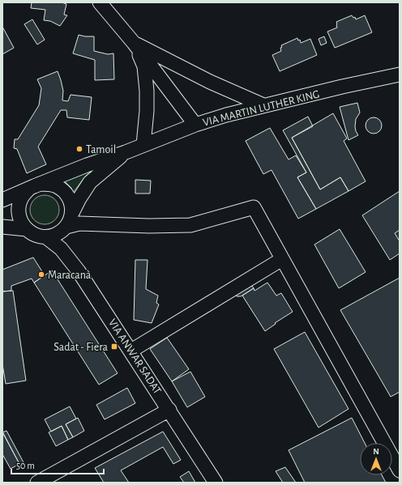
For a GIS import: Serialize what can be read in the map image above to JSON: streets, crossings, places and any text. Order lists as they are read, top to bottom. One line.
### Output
{"streets":{"street":["VIA MARTIN LUTHER KING","VIA ANWAR SADAT"]},"places":{"other":["Tamoil","Maracanà"],"transit":["Sadat - Fiera"]},"scale_bar":"50 m","north":"top"}
